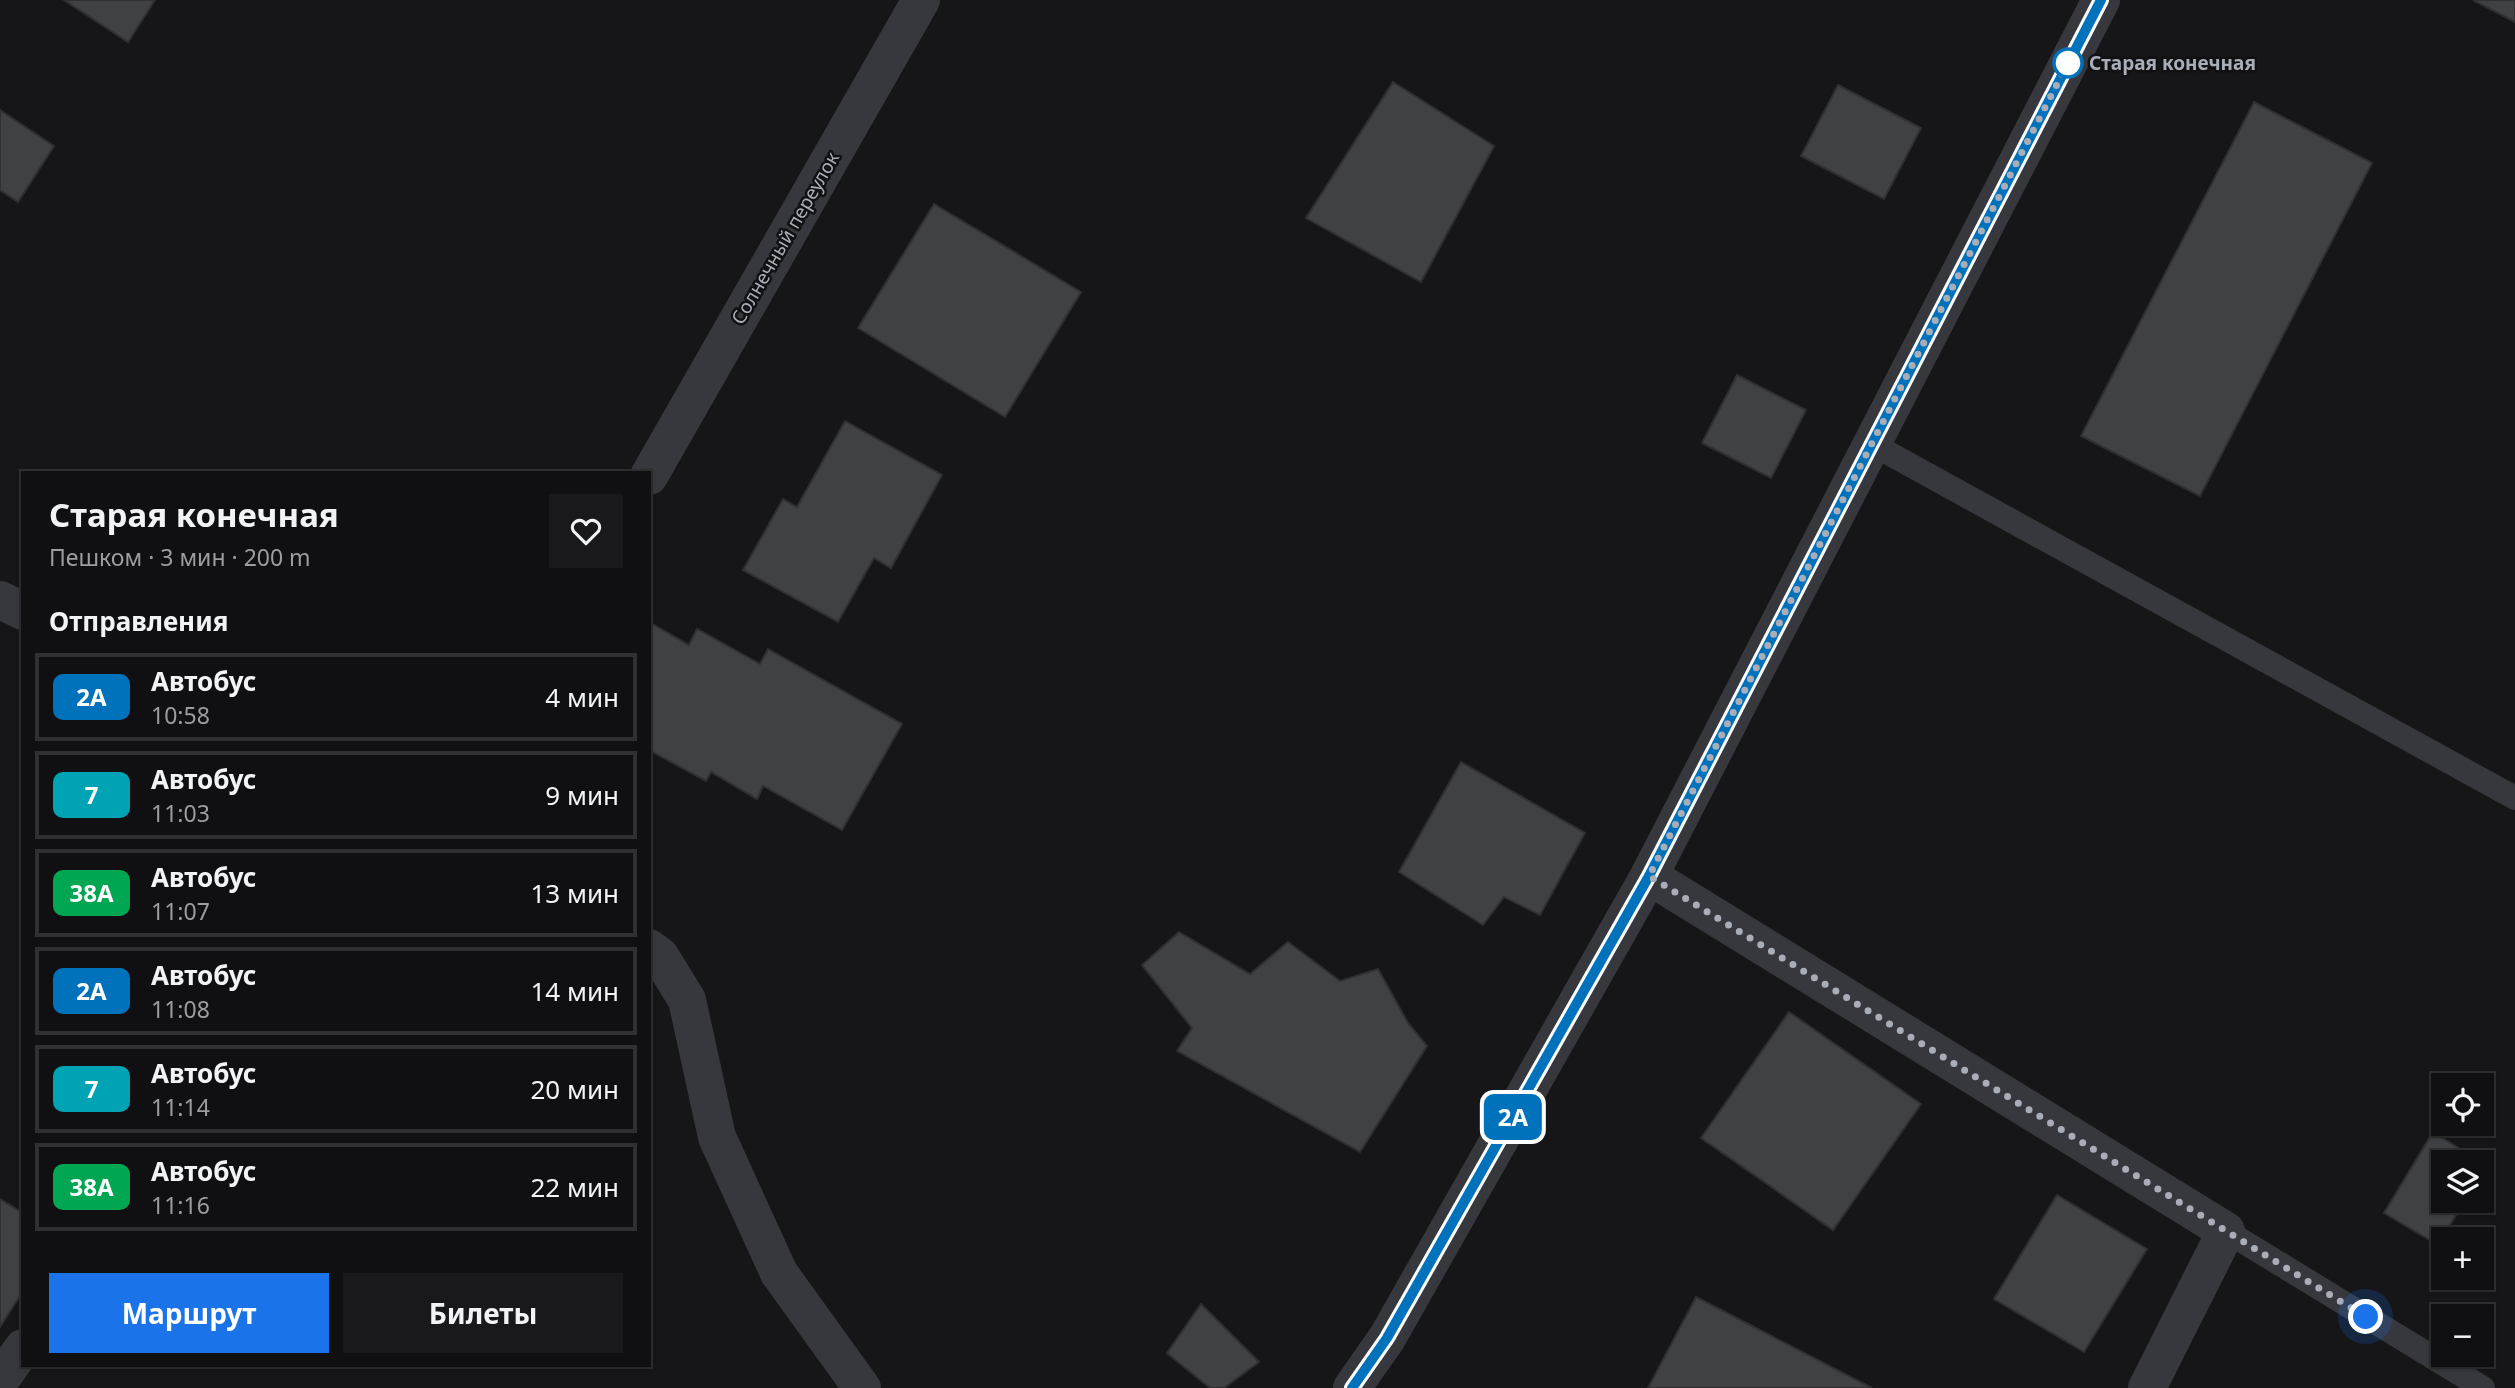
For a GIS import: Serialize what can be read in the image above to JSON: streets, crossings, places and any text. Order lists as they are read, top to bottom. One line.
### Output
{"streets":{"street":["Солнечный переулок"]},"places":["Старая конечная"],"lines":["bus line 2А"],"page":{"on_map":"2А","heading":[["Старая конечная","Пешком · 3 мин · 200 m"],"Отправления"],"list":[{"mark":"2А","name":"Автобус","note":"10:58","value":"4 мин"},{"mark":"7","name":"Автобус","note":"11:03","value":"9 мин"},{"mark":"38А","name":"Автобус","note":"11:07","value":"13 мин"},{"mark":"2А","name":"Автобус","note":"11:08","value":"14 мин"},{"mark":"7","name":"Автобус","note":"11:14","value":"20 мин"},{"mark":"38А","name":"Автобус","note":"11:16","value":"22 мин"}],"map_buttons":["+","−"],"buttons":["Маршрут","Билеты"]}}
